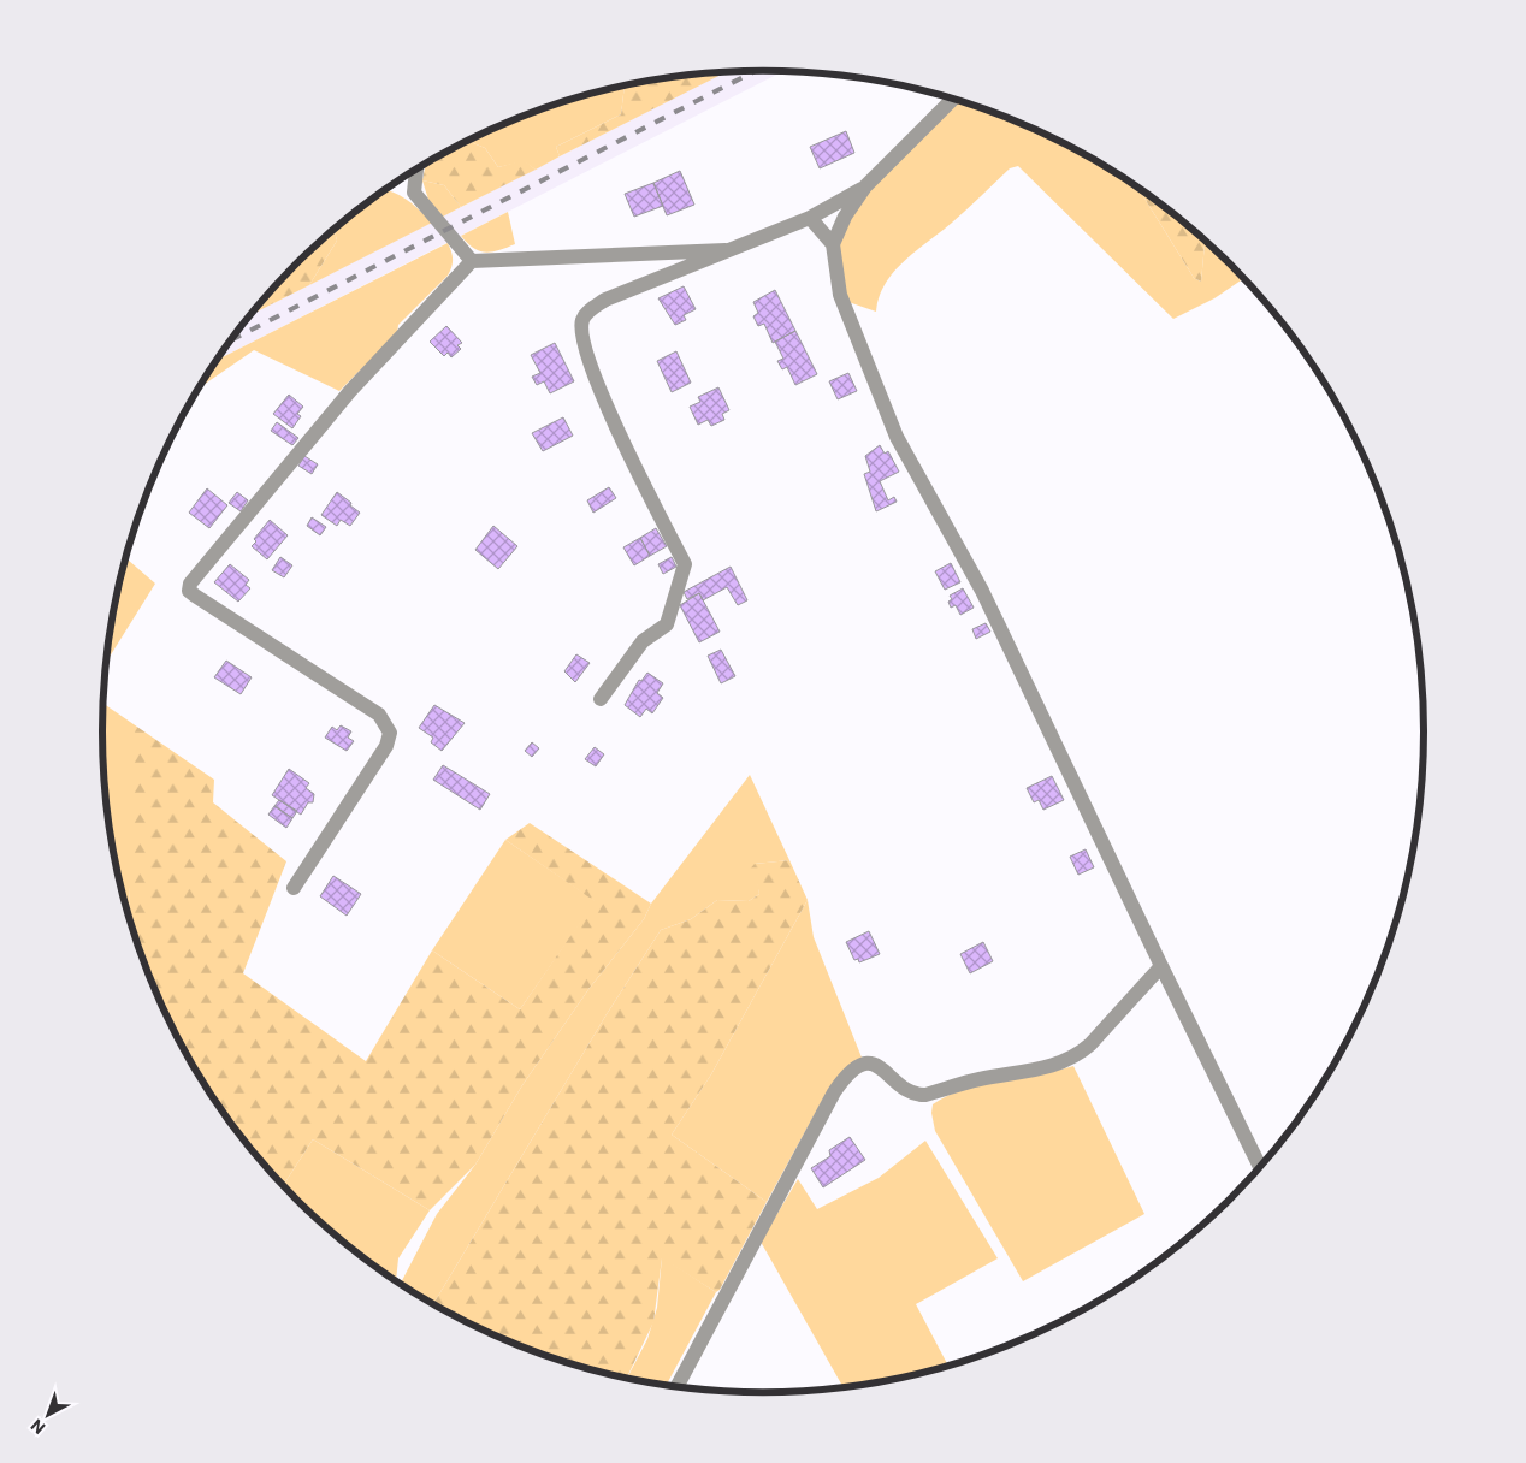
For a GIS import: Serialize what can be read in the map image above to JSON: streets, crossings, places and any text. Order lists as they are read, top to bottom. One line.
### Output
{"north":"bottom left"}
